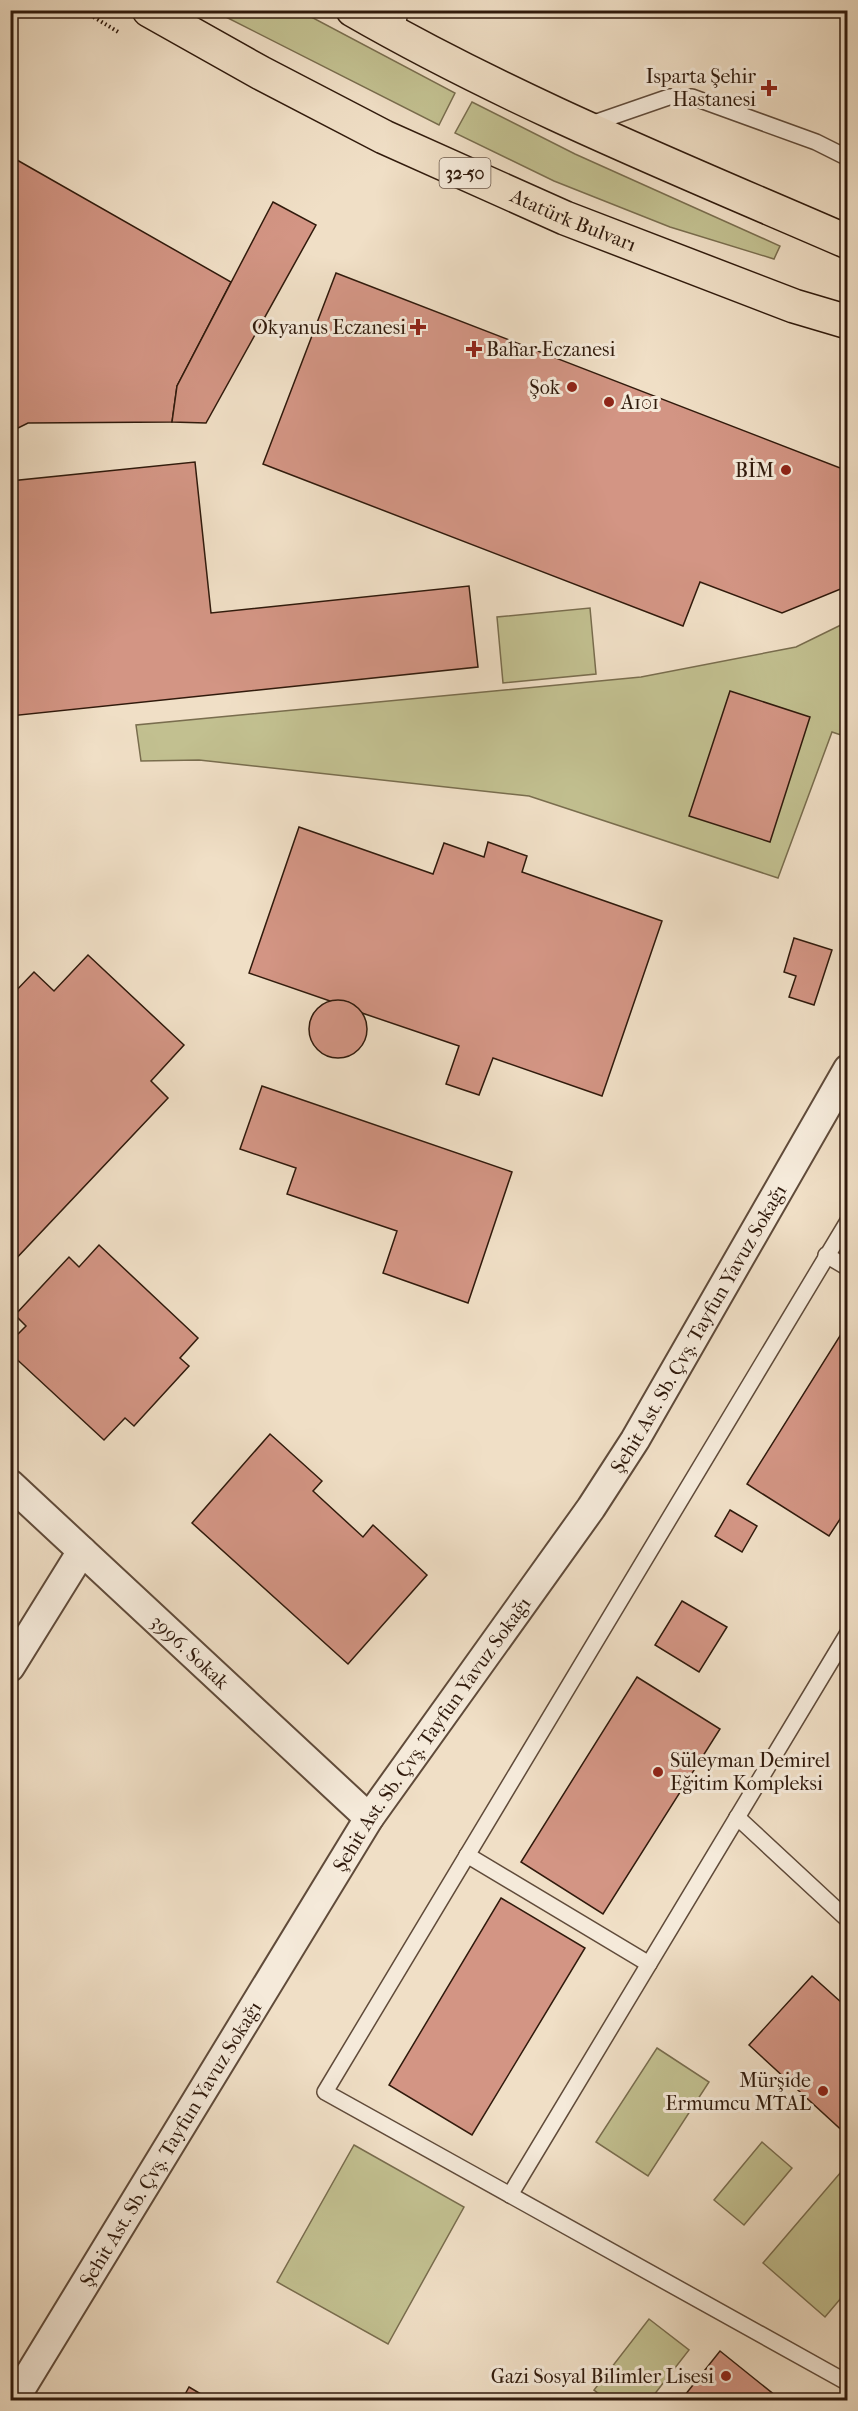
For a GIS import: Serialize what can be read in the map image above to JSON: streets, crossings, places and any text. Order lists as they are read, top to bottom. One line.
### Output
{"streets":{"main road":["32-50","Atatürk Bulvarı"],"street":["Şehit Ast. Sb. Çvş. Tayfun Yavuz Sokağı","3996. Sokak"]},"crossings":[["Şehit Ast. Sb. Çvş. Tayfun Yavuz Sokağı","3996. Sokak"]],"places":{"health":["Isparta Şehir Hastanesi","Okyanus Eczanesi","Bahar Eczanesi"],"other":["Şok","A101","BİM","Süleyman Demirel Eğitim Kompleksi","Mürşide Ermumcu MTAL","Gazi Sosyal Bilimler Lisesi"]}}
